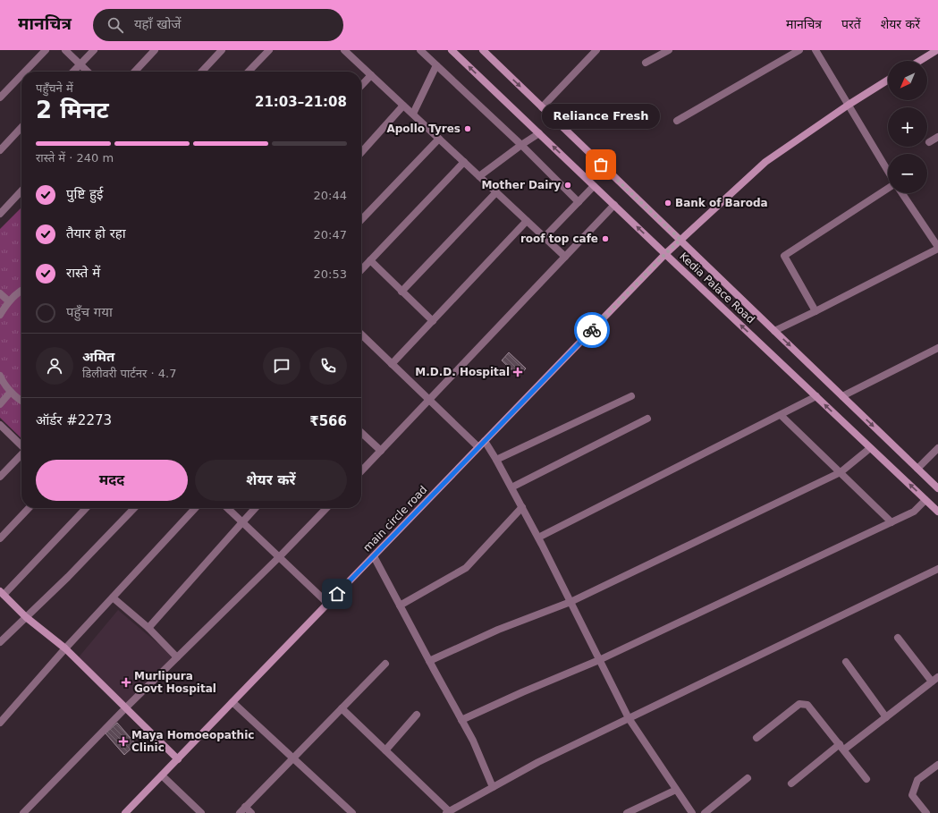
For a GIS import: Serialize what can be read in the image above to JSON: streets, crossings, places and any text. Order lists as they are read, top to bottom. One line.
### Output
{"streets":{"street":["Kedia Palace Road","main circle road"]},"crossings":[["Kedia Palace Road","main circle road"]],"places":{"other":["Apollo Tyres","Reliance Fresh","Mother Dairy","Bank of Baroda","roof top cafe"],"health":["M.D.D. Hospital","Murlipura Govt Hospital","Maya Homoeopathic Clinic"]},"north":"bottom left","page":{"header":"मानचित्र","search":"यहाँ खोजें","nav":["मानचित्र","परतें","शेयर करें"],"map_buttons":["+","−"],"heading":["2 मिनट","पहुँचने में","21:03–21:08"],"panel":["अमित","डिलीवरी पार्टनर · 4.7","ऑर्डर #2273","₹566"],"bubble":"Reliance Fresh","bar":"रास्ते में · 240 m","list":[["पुष्टि हुई","20:44"],["तैयार हो रहा","20:47"],["रास्ते में","20:53"],"पहुँच गया"],"buttons":["मदद","शेयर करें"]}}
